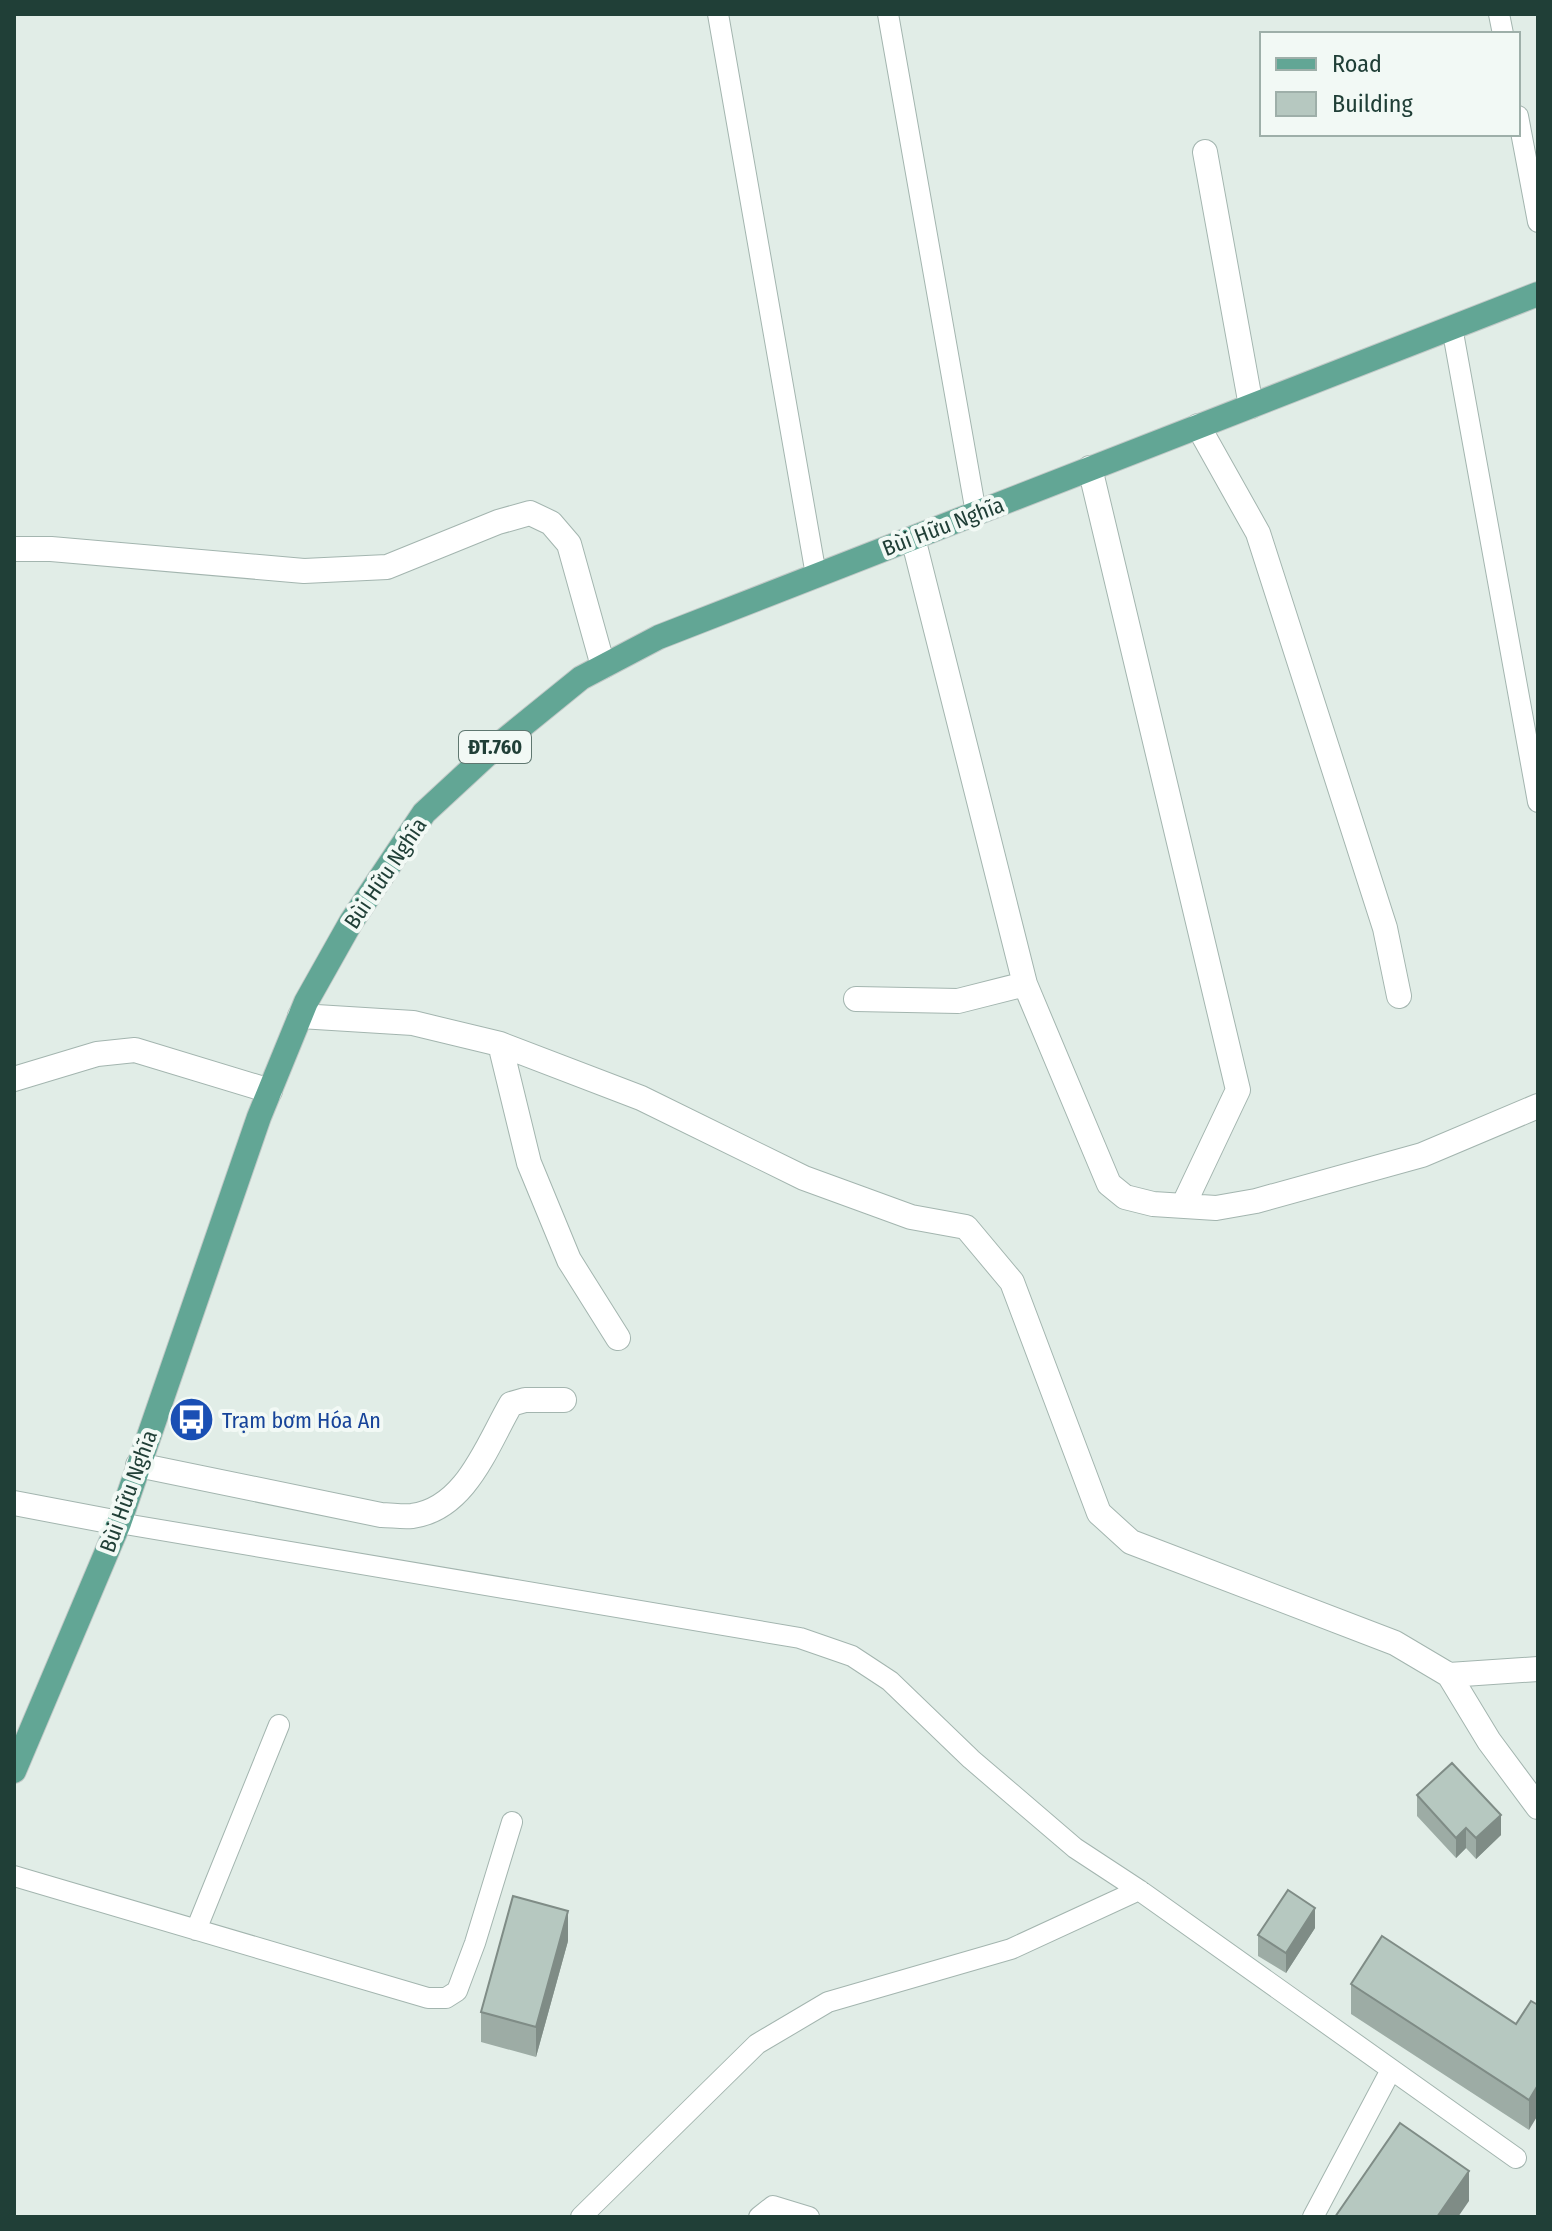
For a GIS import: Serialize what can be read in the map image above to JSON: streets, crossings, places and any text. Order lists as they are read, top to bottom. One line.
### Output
{"streets":{"main road":["Bùi Hữu Nghĩa","ĐT.760"]},"places":{"bus stop":["Trạm bơm Hóa An"]},"legend":["Road","Building"]}
